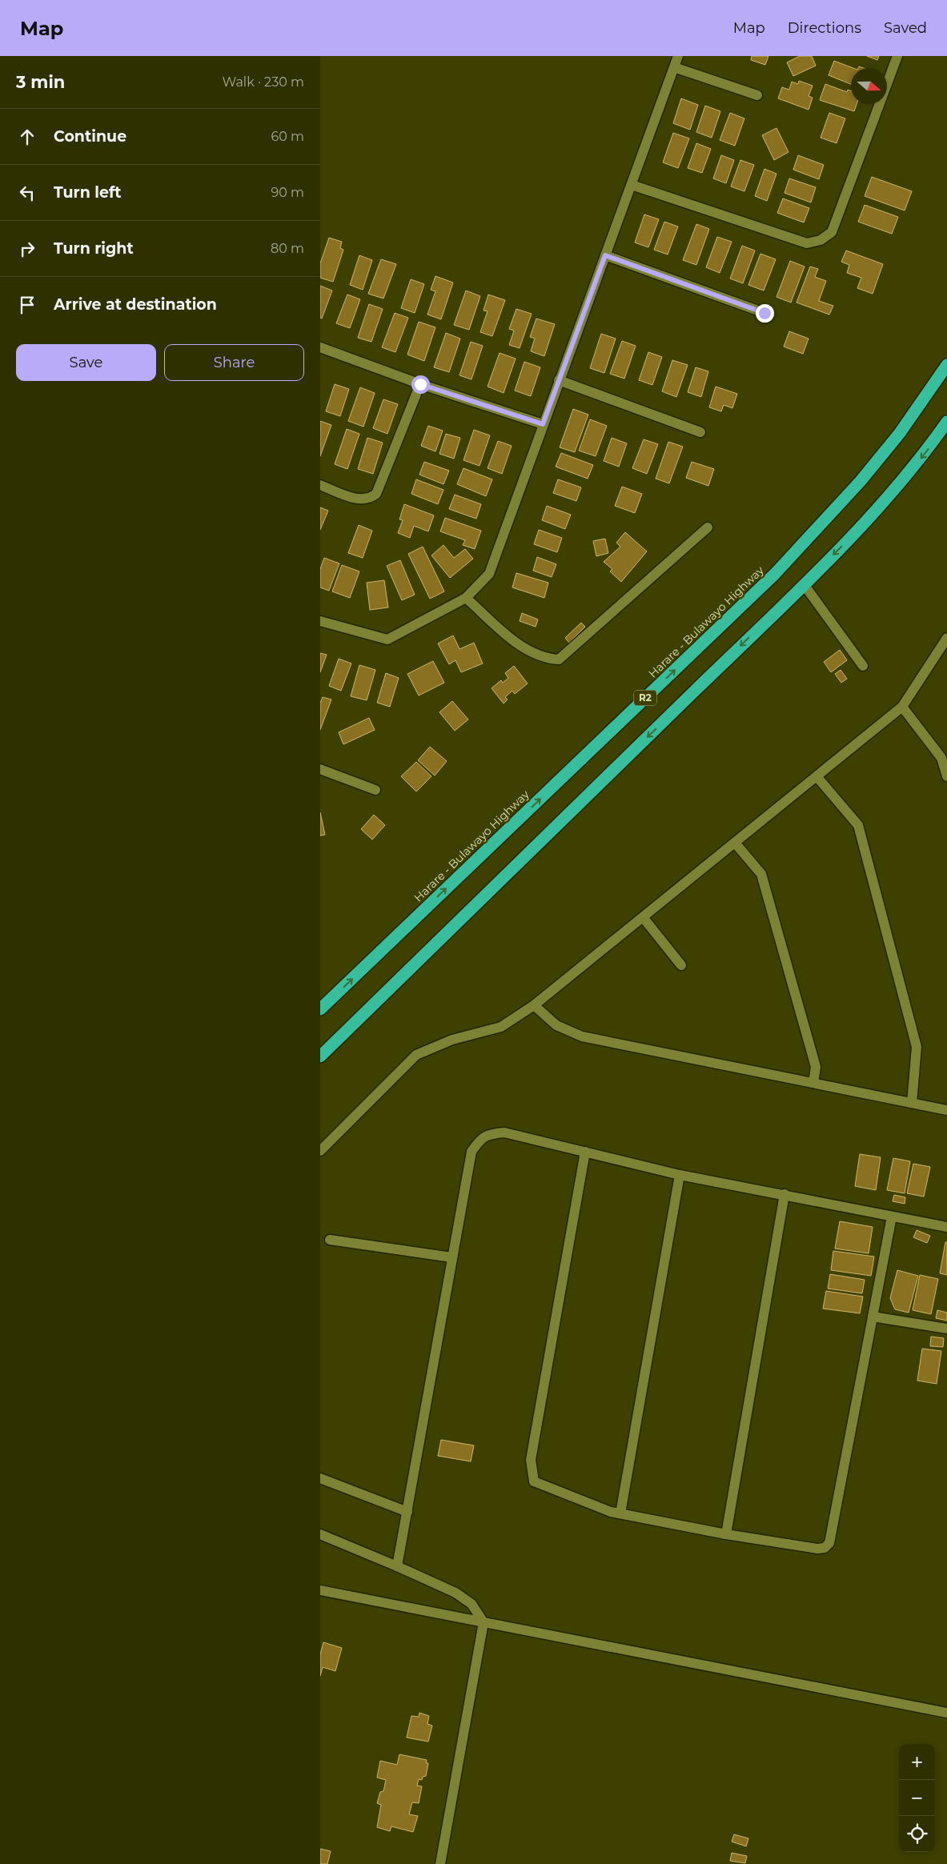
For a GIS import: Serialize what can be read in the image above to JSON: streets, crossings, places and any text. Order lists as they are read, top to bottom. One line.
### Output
{"streets":{"highway":["Harare - Bulawayo Highway","R2"]},"north":"right","page":{"header":"Map","nav":["Map","Directions","Saved"],"heading":["3 min","Walk · 230 m"],"list":[["Continue","60 m"],["Turn left","90 m"],["Turn right","80 m"],"Arrive at destination"],"buttons":["Save","Share"],"map_buttons":["+","−"]}}
